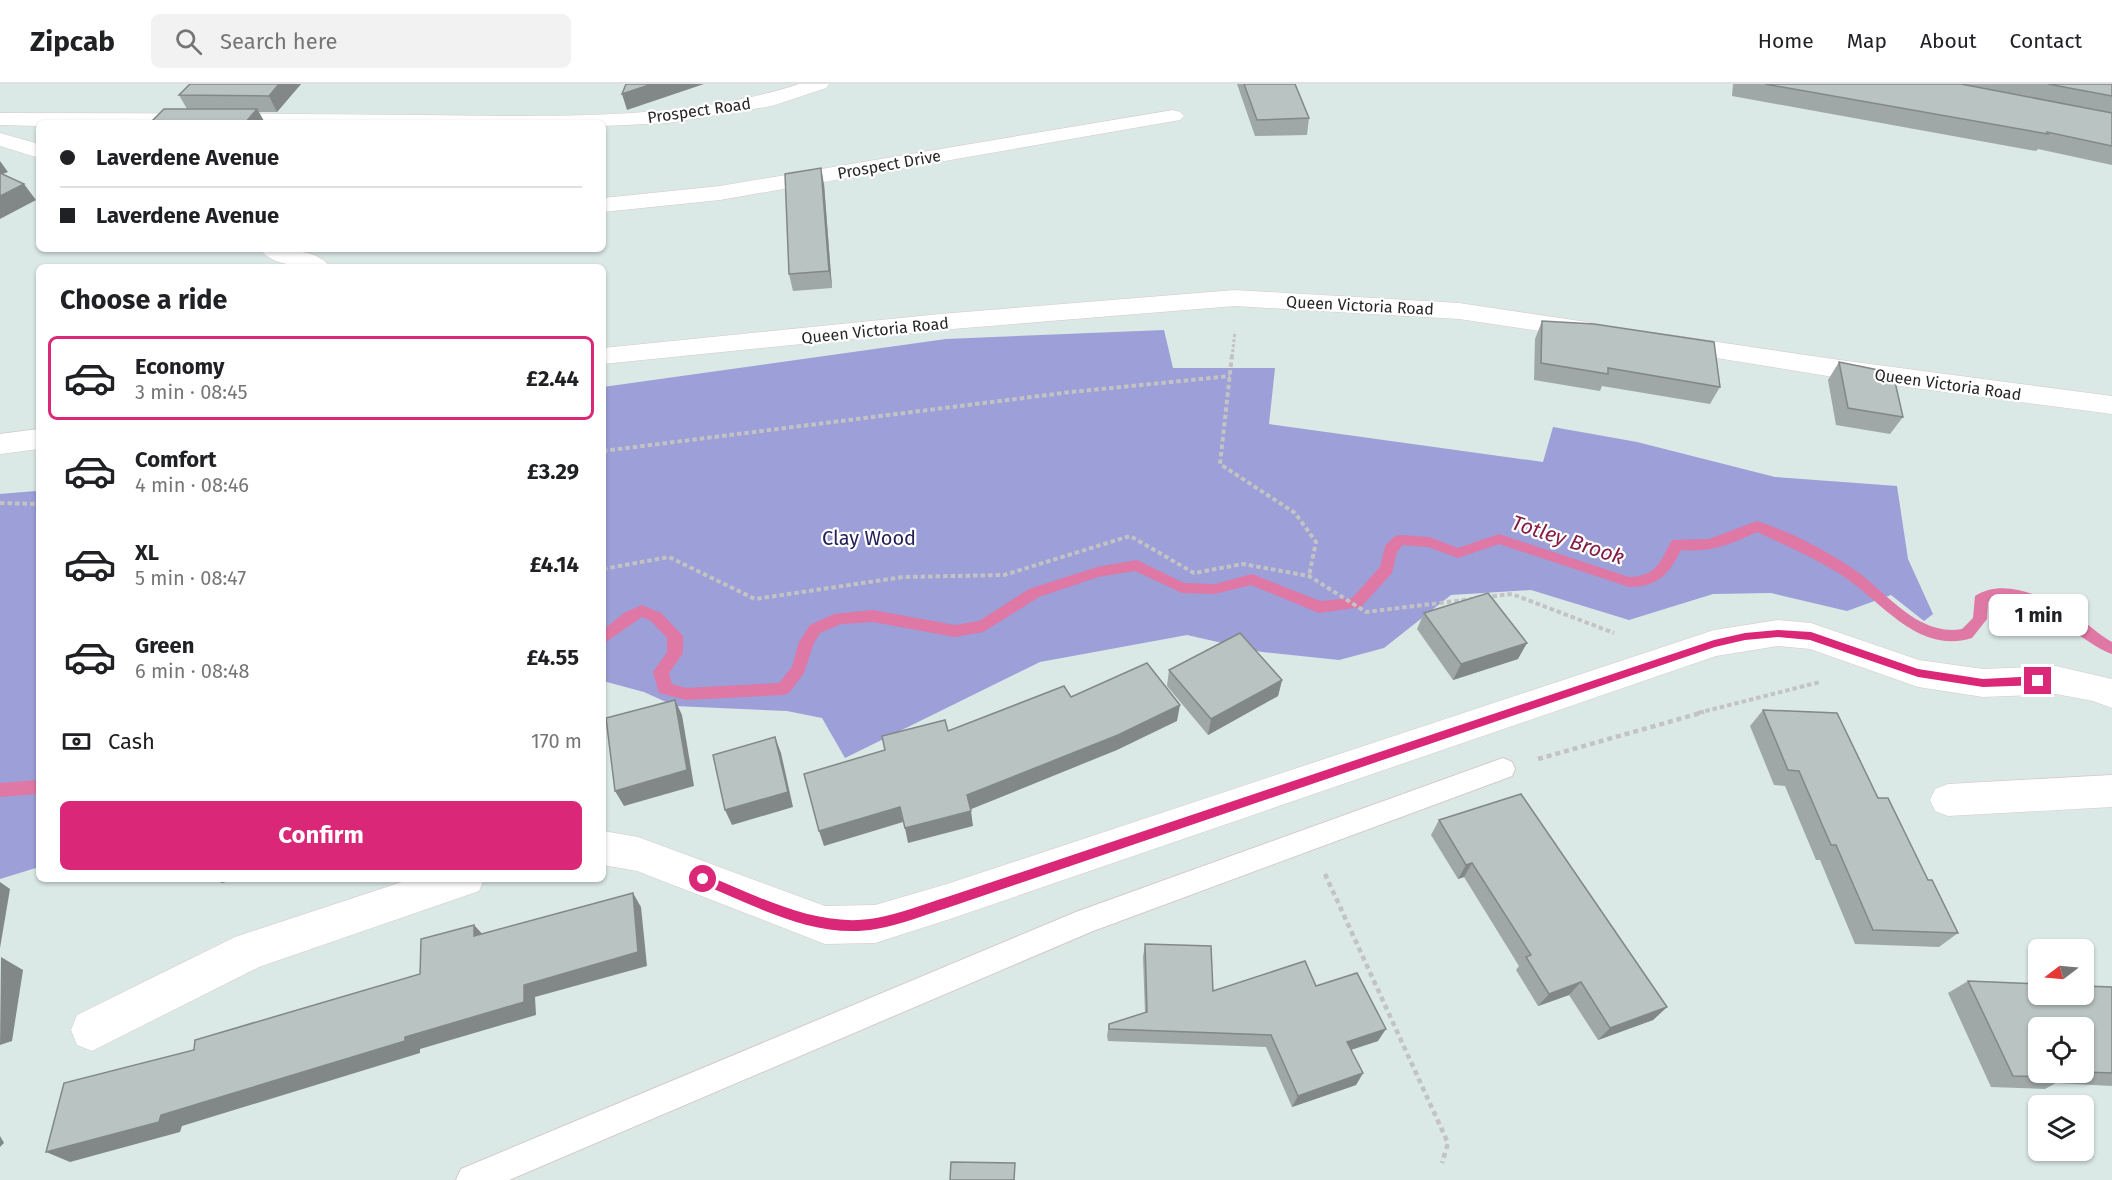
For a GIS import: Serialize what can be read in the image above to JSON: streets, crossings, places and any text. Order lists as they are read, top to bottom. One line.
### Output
{"streets":{"street":["Prospect Road","Prospect Drive","Queen Victoria Road"]},"water":["Totley Brook"],"parks":["Clay Wood"],"north":"left","page":{"header":"Zipcab","search":"Search here","nav":["Home","Map","About","Contact"],"banner":["Laverdene Avenue","Laverdene Avenue"],"heading":"Choose a ride","list":[{"name":"Economy","note":"3 min · 08:45","value":"£2.44"},{"name":"Comfort","note":"4 min · 08:46","value":"£3.29"},{"name":"XL","note":"5 min · 08:47","value":"£4.14"},{"name":"Green","note":"6 min · 08:48","value":"£4.55"}],"bubble":"1 min","pay":["Cash","170 m"],"buttons":"Confirm"}}
